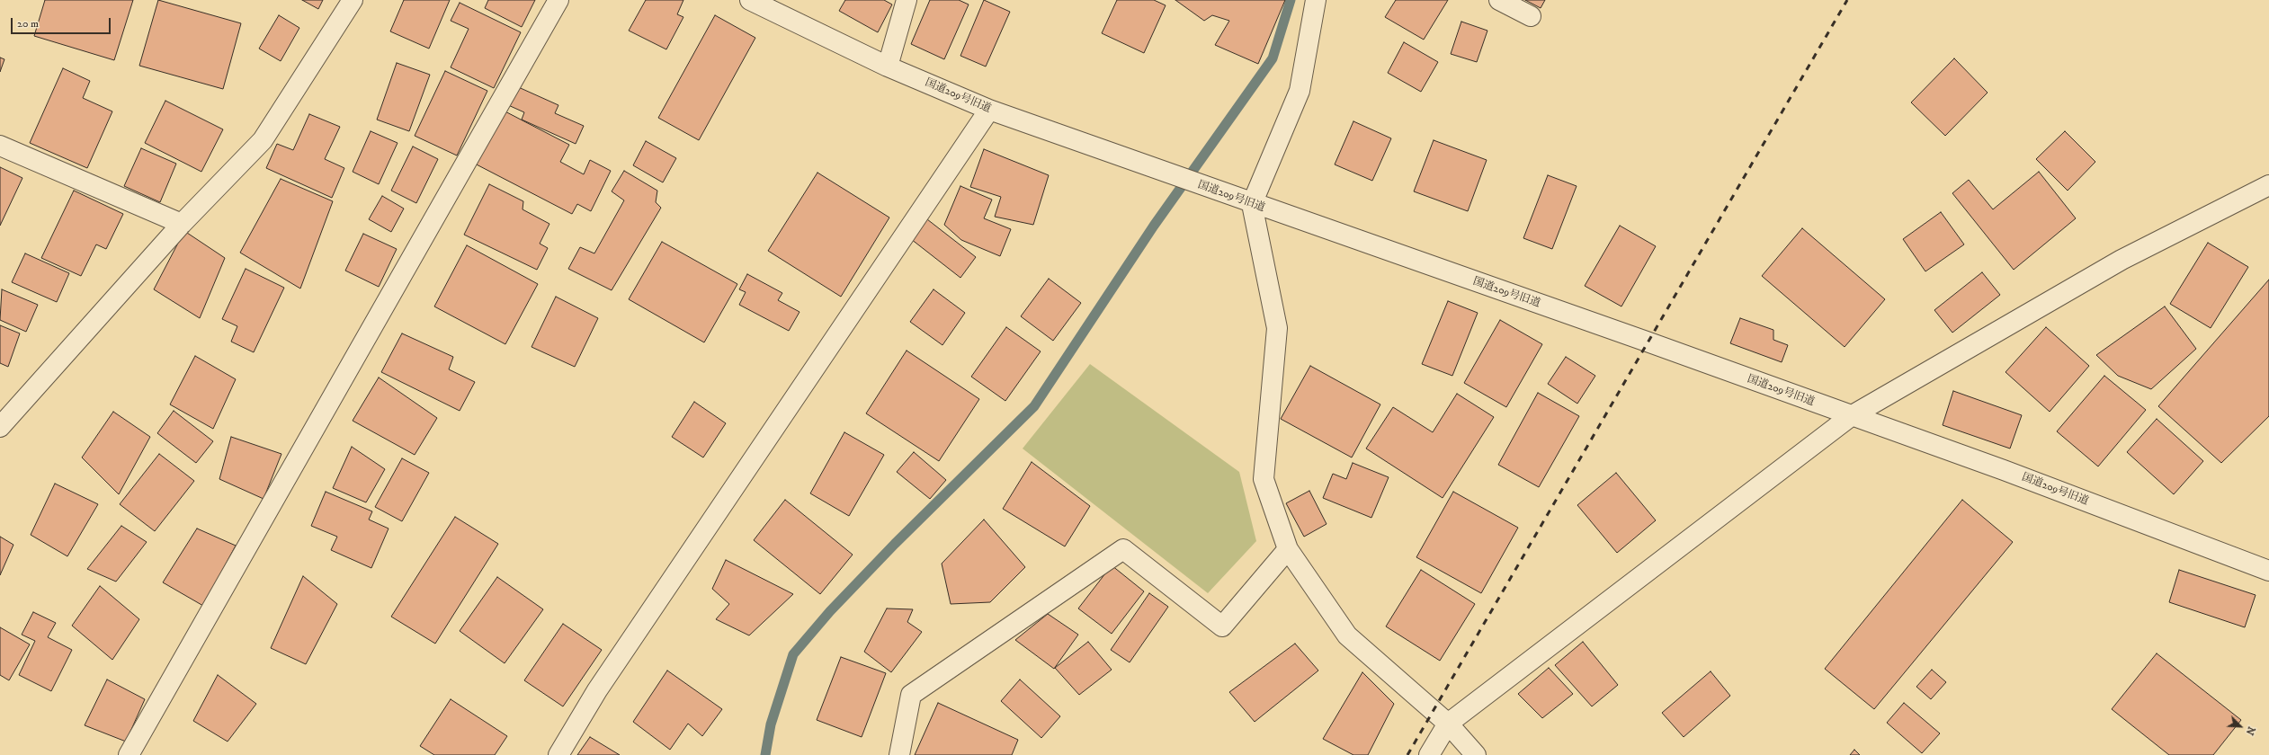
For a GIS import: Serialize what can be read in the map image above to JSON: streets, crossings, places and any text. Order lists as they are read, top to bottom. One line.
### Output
{"streets":{"street":["国道209号旧道"]},"scale_bar":"20 m","north":"bottom right"}
